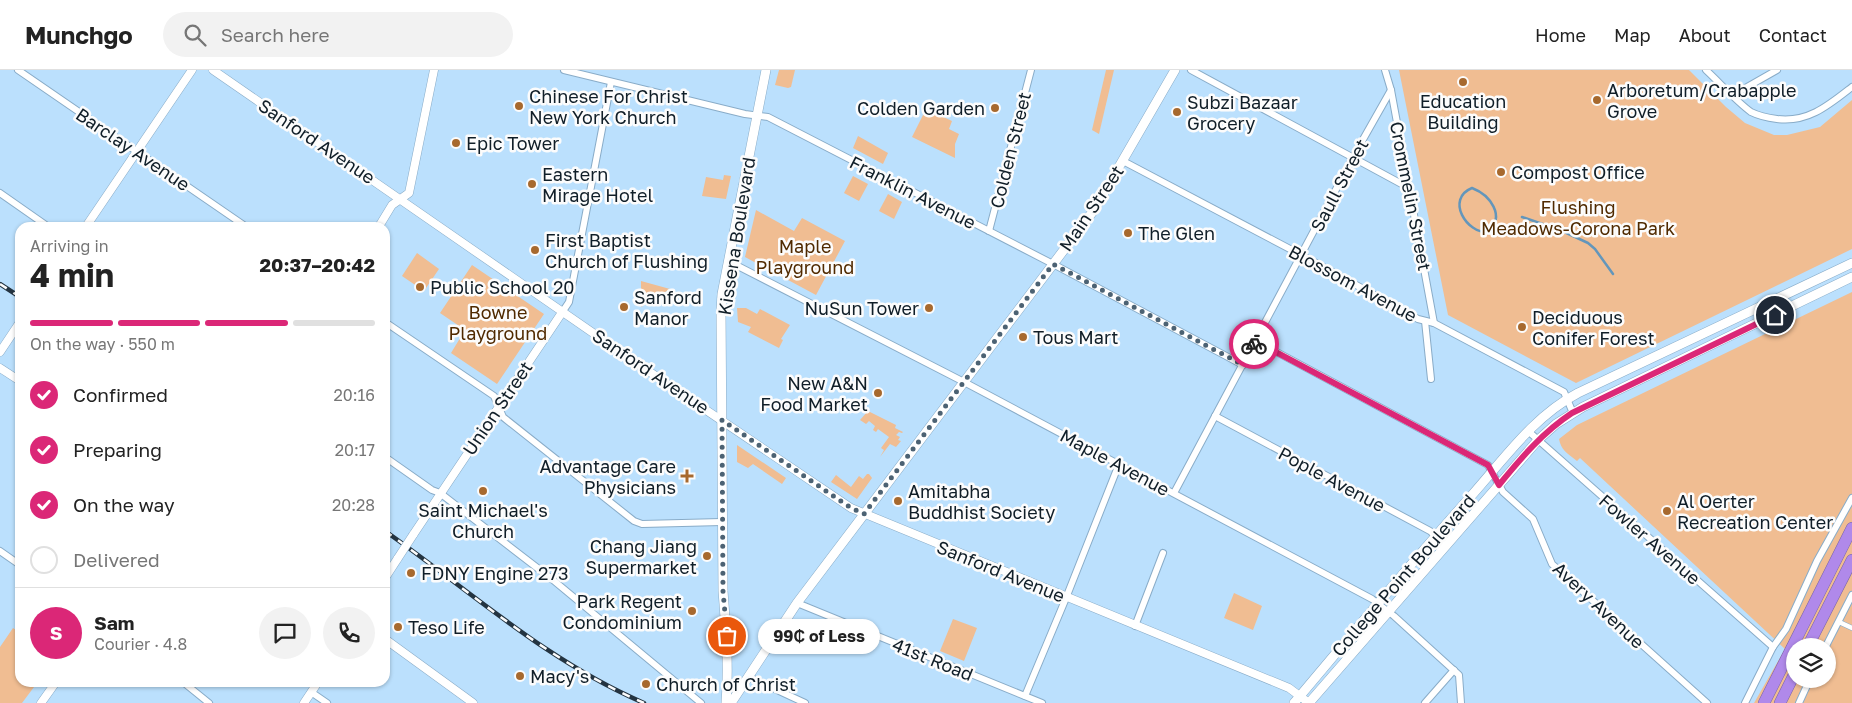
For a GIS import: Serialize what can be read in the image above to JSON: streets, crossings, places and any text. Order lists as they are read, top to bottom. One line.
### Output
{"streets":{"main road":["Main Street","Kissena Boulevard","College Point Boulevard"],"street":["Sanford Avenue","Barclay Avenue","Colden Street","Saull Street","Franklin Avenue","Crommelin Street","Blossom Avenue","Union Street","Maple Avenue","Pople Avenue","Fowler Avenue","Avery Avenue","41st Road"]},"crossings":[["Sanford Avenue","Main Street"],["Sanford Avenue","Kissena Boulevard"],["Sanford Avenue","Union Street"],["Sanford Avenue","College Point Boulevard"],["Colden Street","Franklin Avenue"],["Saull Street","Franklin Avenue"],["Saull Street","Crommelin Street"],["Saull Street","Blossom Avenue"],["Saull Street","Maple Avenue"],["Saull Street","Pople Avenue"],["Saull Street","Avery Avenue"],["Franklin Avenue","Main Street"],["Franklin Avenue","Kissena Boulevard"],["Franklin Avenue","Union Street"],["Crommelin Street","Blossom Avenue"],["Main Street","Blossom Avenue"],["Main Street","Maple Avenue"],["Main Street","41st Road"],["Kissena Boulevard","Maple Avenue"],["Blossom Avenue","College Point Boulevard"],["Maple Avenue","College Point Boulevard"],["Pople Avenue","College Point Boulevard"],["Fowler Avenue","College Point Boulevard"],["College Point Boulevard","Avery Avenue"]],"parks":["Flushing Meadows-Corona Park","Maple Playground","Bowne Playground"],"places":{"other":["Education Building","Arboretum/Crabapple Grove","Chinese For Christ New York Church","Colden Garden","Subzi Bazaar Grocery","Epic Tower","Compost Office","Eastern Mirage Hotel","The Glen","First Baptist Church of Flushing","Public School 20","Sanford Manor","NuSun Tower","Deciduous Conifer Forest","Tous Mart","New A&N Food Market","Saint Michael's Church","Amitabha Buddhist Society","Al Oerter Recreation Center","Chang Jiang Supermarket","FDNY Engine 273","Park Regent Condominium","Teso Life","99₵ of Less","Macy's","Church of Christ"],"health":["Advantage Care Physicians"]},"page":{"header":"Munchgo","search":"Search here","nav":["Home","Map","About","Contact"],"heading":["4 min","Arriving in","20:37–20:42"],"panel":["Sam","Courier · 4.8"],"bar":"On the way · 550 m","list":[["Confirmed","20:16"],["Preparing","20:17"],["On the way","20:28"],"Delivered"],"round":"S","bubble":"99₵ of Less"}}
